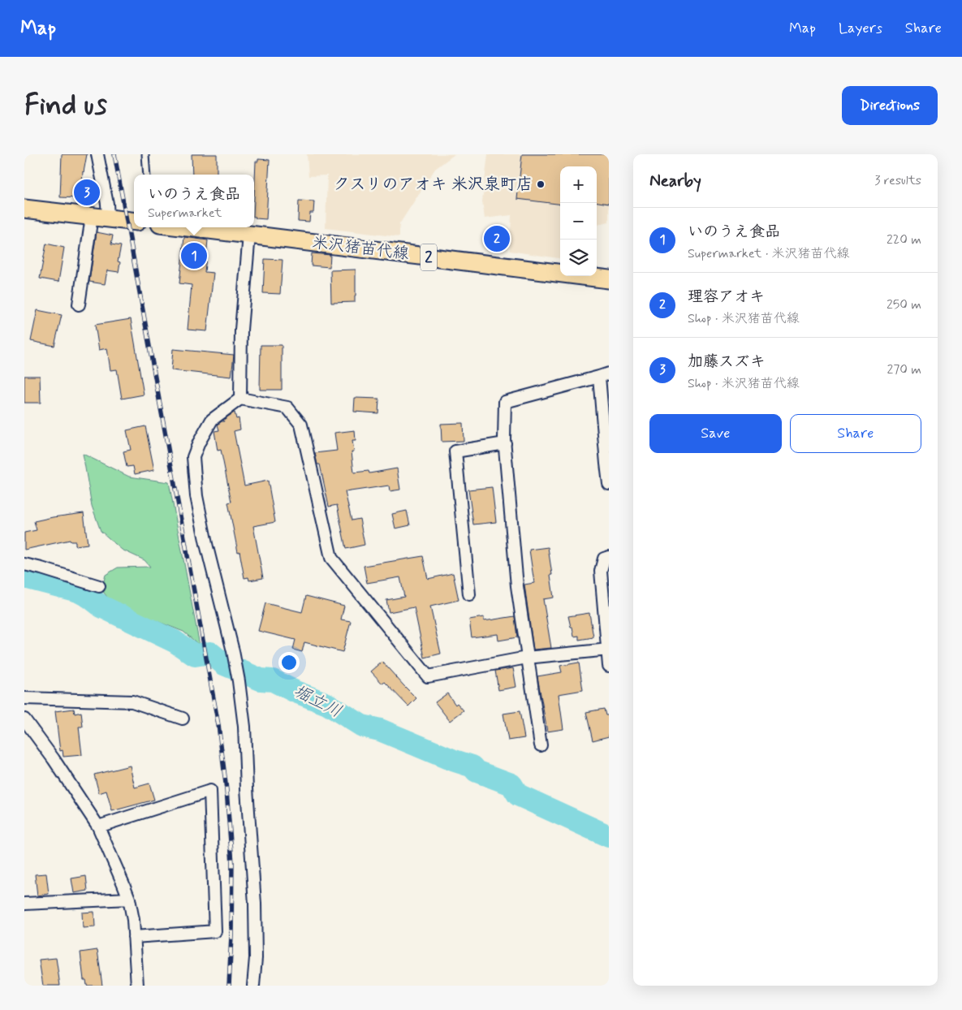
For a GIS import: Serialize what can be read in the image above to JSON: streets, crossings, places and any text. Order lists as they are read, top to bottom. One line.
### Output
{"streets":{"main road":["米沢猪苗代線","2"]},"water":["堀立川"],"places":["クスリのアオキ 米沢泉町店"],"page":{"header":"Map","nav":["Map","Layers","Share"],"buttons":["Directions",["Save","Share"]],"title":"Find us","heading":["Nearby","3 results"],"map_buttons":["+","−"],"popup":["いのうえ食品","Supermarket"],"pins":["3","2","1"],"list":[{"mark":"1","name":"いのうえ食品","note":"Supermarket · 米沢猪苗代線","value":"220 m"},{"mark":"2","name":"理容アオキ","note":"Shop · 米沢猪苗代線","value":"250 m"},{"mark":"3","name":"加藤スズキ","note":"Shop · 米沢猪苗代線","value":"270 m"}]}}
